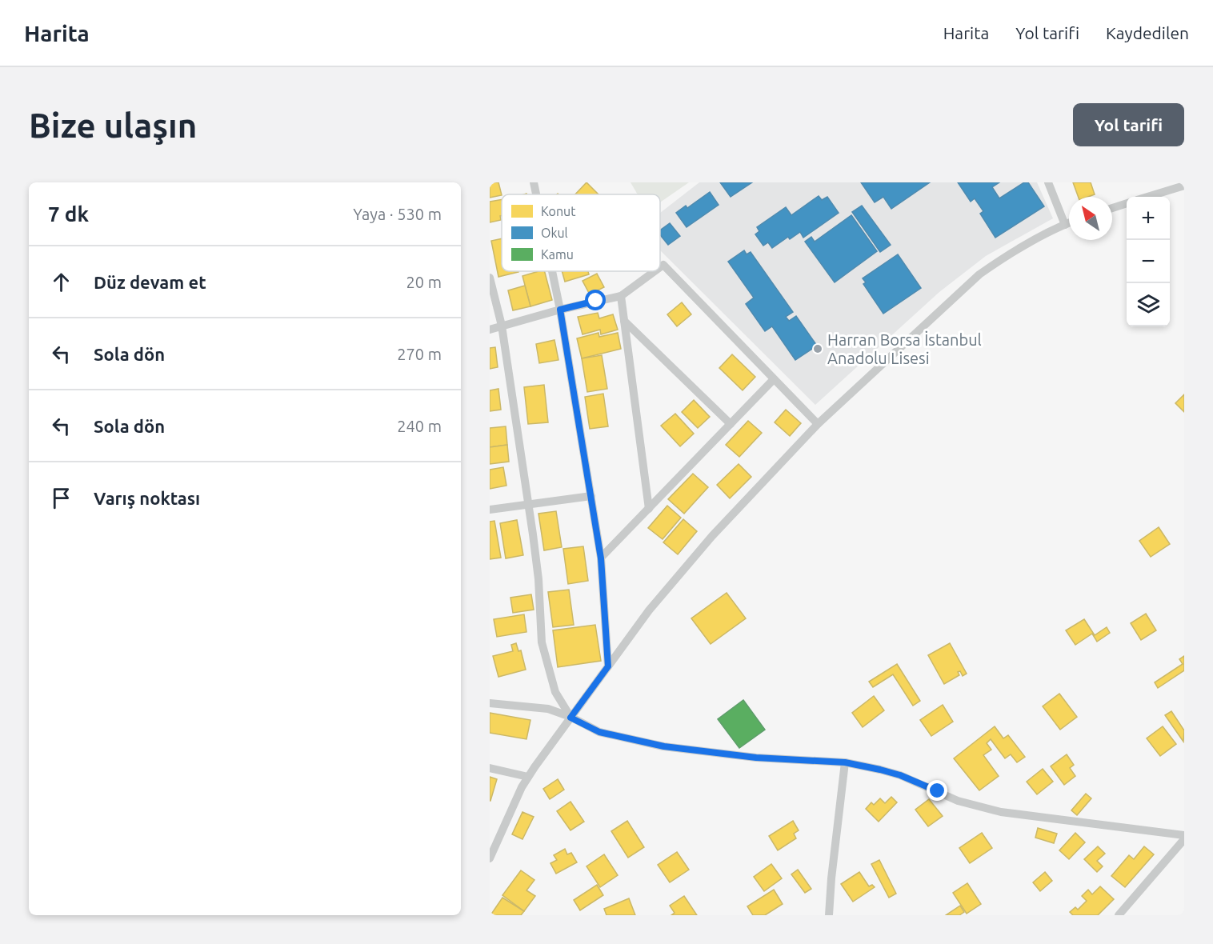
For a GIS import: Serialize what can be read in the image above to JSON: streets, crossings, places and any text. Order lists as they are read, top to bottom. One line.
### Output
{"places":["Harran Borsa İstanbul Anadolu Lisesi"],"legend":["Konut","Okul","Kamu"],"north":"top left","page":{"header":"Harita","nav":["Harita","Yol tarifi","Kaydedilen"],"buttons":"Yol tarifi","title":"Bize ulaşın","heading":["7 dk","Yaya · 530 m"],"map_buttons":["+","−"],"list":[["Düz devam et","20 m"],["Sola dön","270 m"],["Sola dön","240 m"],"Varış noktası"]}}
